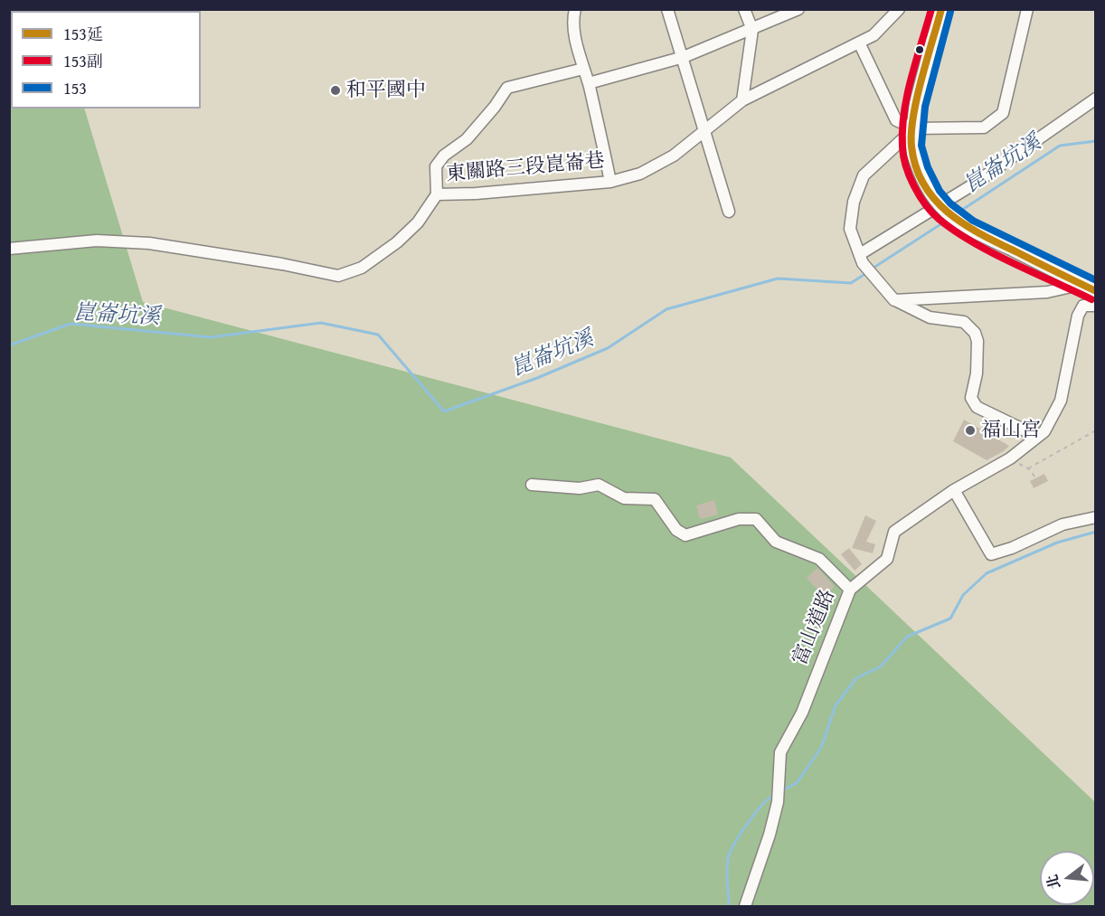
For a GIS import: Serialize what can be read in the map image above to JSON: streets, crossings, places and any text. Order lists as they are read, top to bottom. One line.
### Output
{"streets":{"street":["東關路三段崑崙巷","富山道路"]},"water":["崑崙坑溪"],"places":["和平國中","福山宮"],"lines":["transit line 153延","transit line 153副","transit line 153"],"legend":["153延","153副","153"],"north":"left"}
